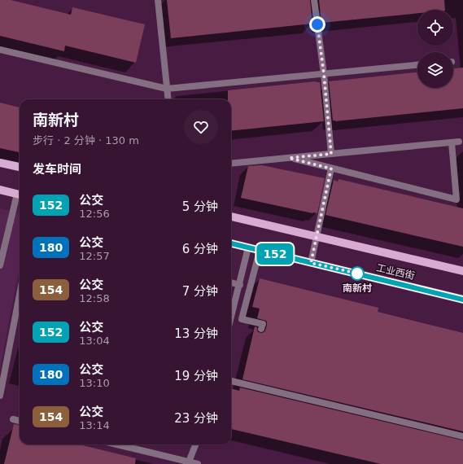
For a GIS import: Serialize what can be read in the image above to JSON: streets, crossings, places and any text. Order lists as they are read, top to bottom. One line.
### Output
{"streets":{"main road":["工业西街"]},"places":["南新村"],"lines":["bus line 152"],"page":{"on_map":"152","heading":[["南新村","步行 · 2 分钟 · 130 m"],"发车时间"],"list":[{"mark":"152","name":"公交","note":"12:56","value":"5 分钟"},{"mark":"180","name":"公交","note":"12:57","value":"6 分钟"},{"mark":"154","name":"公交","note":"12:58","value":"7 分钟"},{"mark":"152","name":"公交","note":"13:04","value":"13 分钟"},{"mark":"180","name":"公交","note":"13:10","value":"19 分钟"},{"mark":"154","name":"公交","note":"13:14","value":"23 分钟"}]}}
